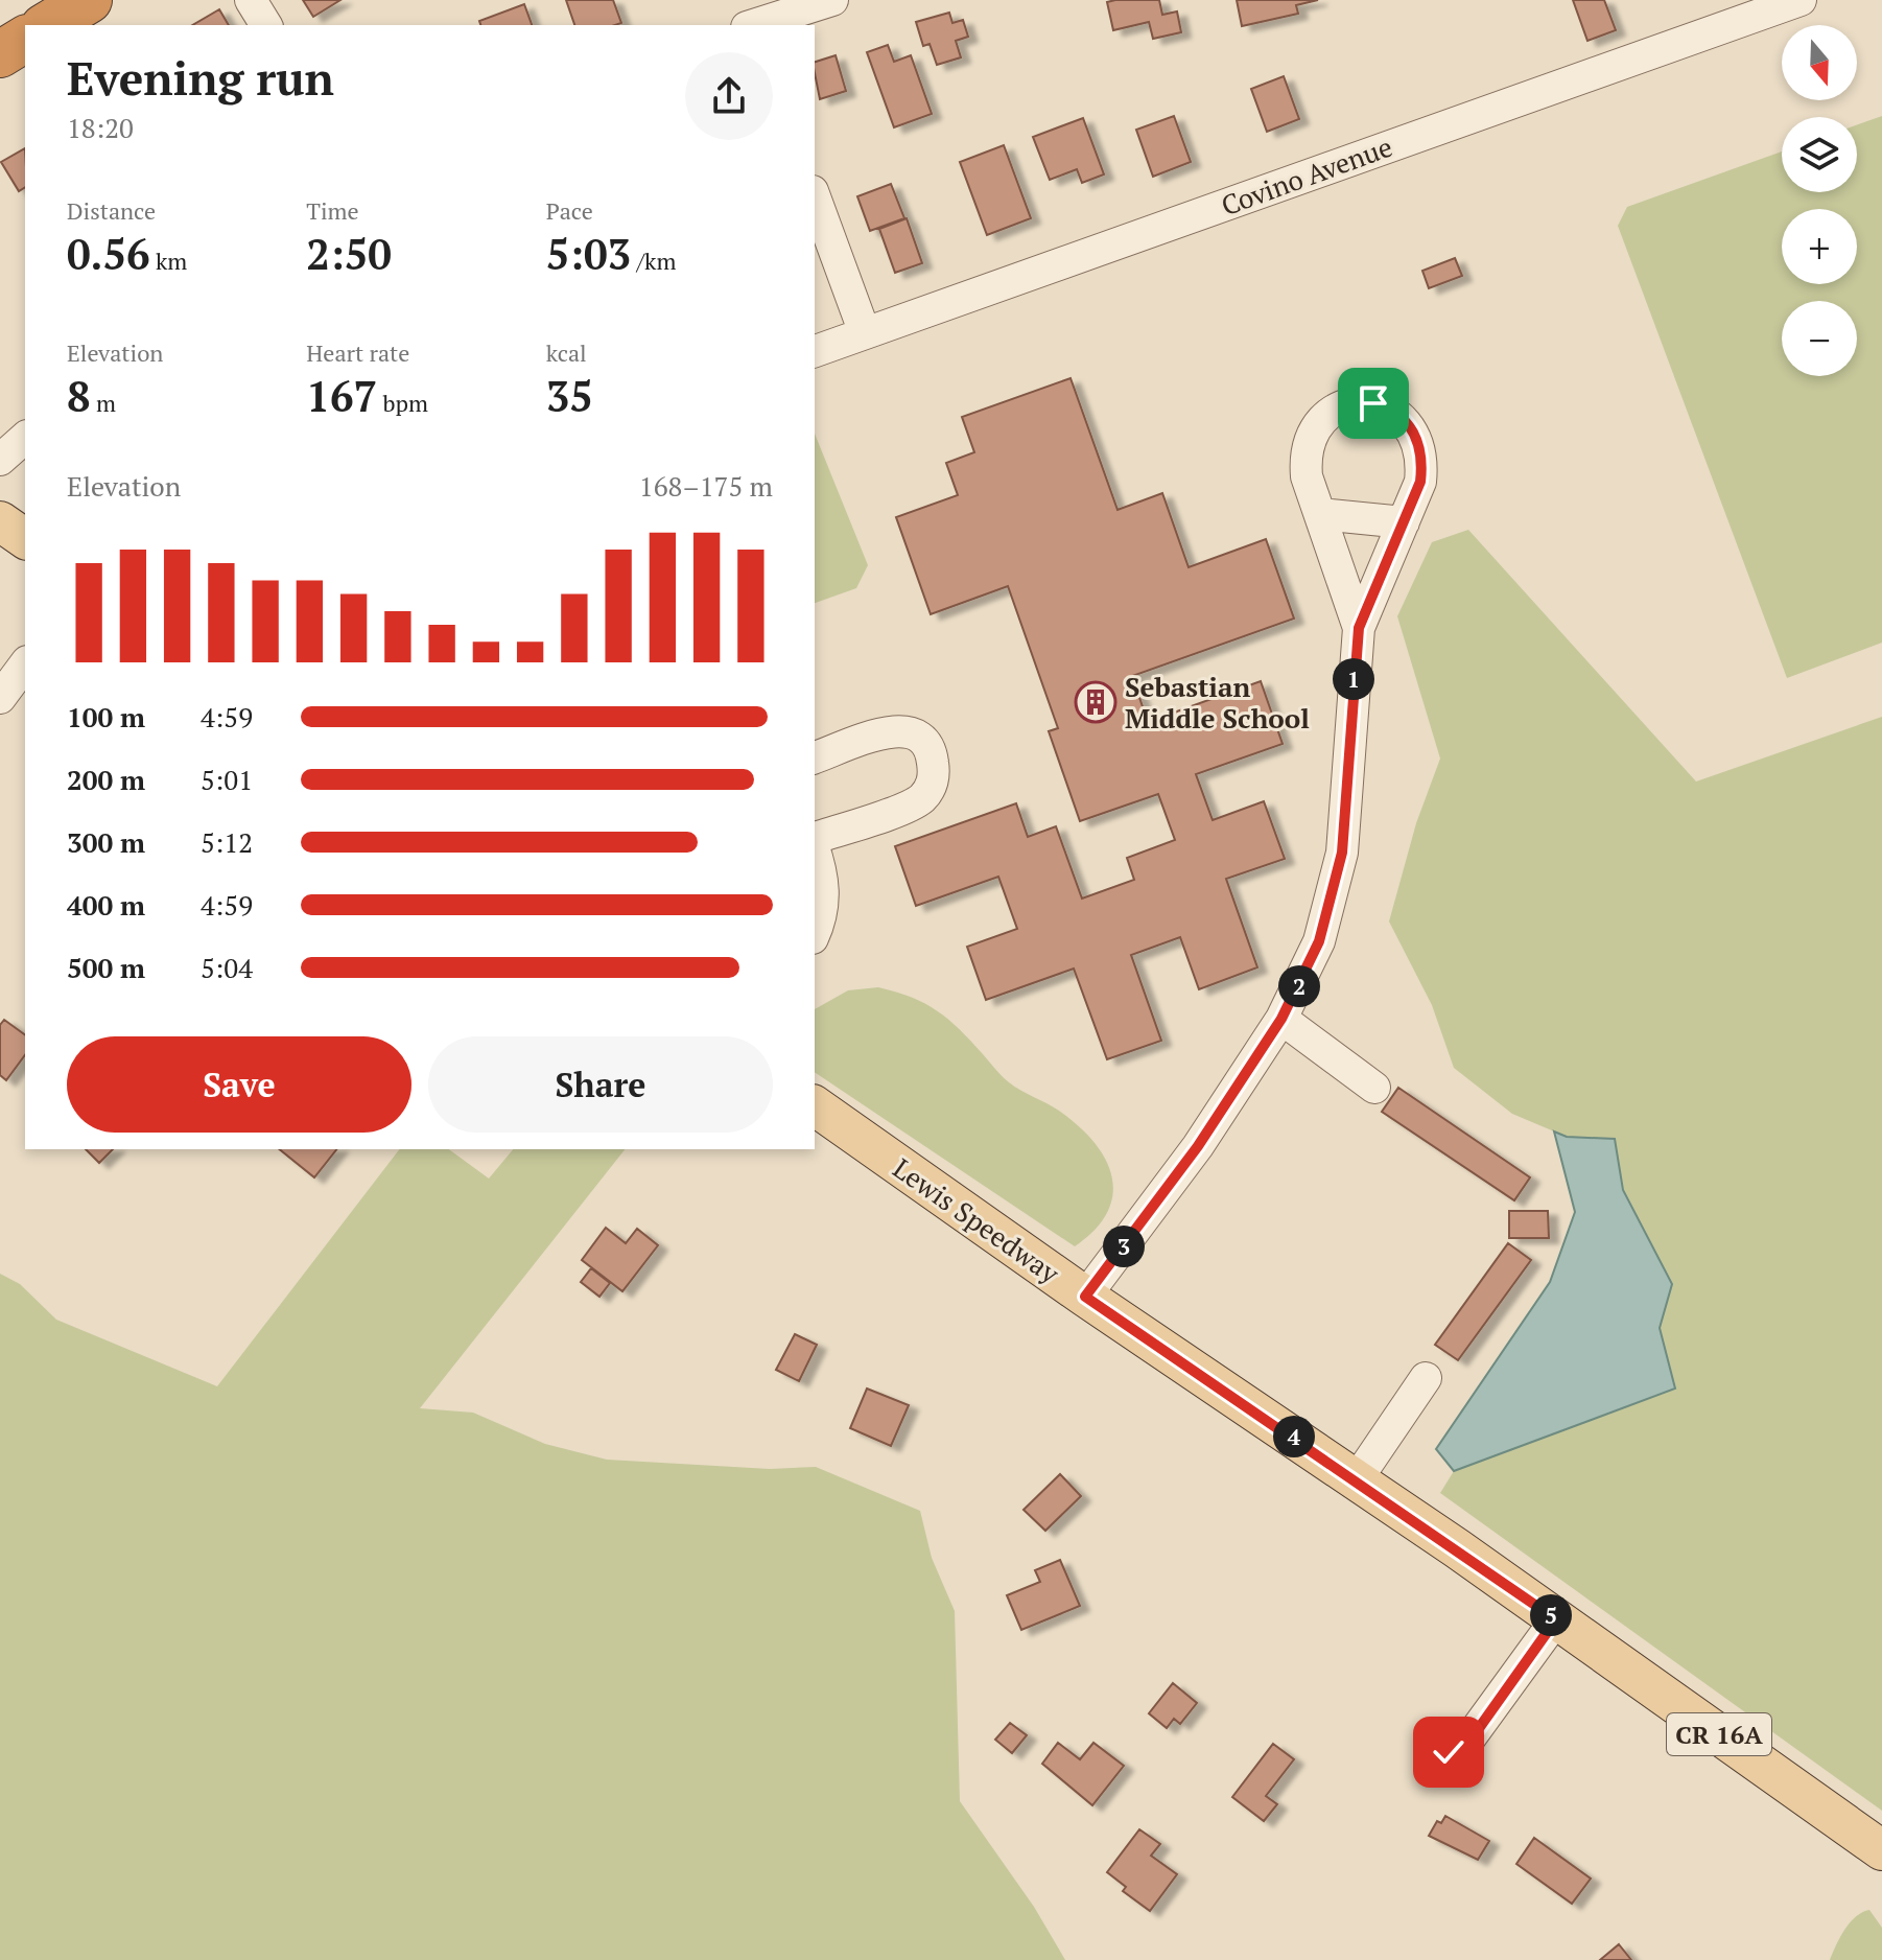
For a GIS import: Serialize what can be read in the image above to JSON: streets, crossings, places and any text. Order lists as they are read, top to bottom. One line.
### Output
{"streets":{"main road":["Lewis Speedway","CR 16A"],"street":["Covino Avenue"]},"places":{"building":["Sebastian Middle School"]},"north":"bottom","page":{"map_buttons":["+","−"],"heading":["Evening run","18:20"],"stats":[["Distance","0.56 km"],["Time","2:50"],["Pace","5:03 /km"],["Elevation","8 m"],["Heart rate","167 bpm"],["kcal","35"]],"chart":["Elevation","168–175 m"],"pins":["1","2","3","4","5"],"list":[{"name":"100 m","note":"4:59"},{"name":"200 m","note":"5:01"},{"name":"300 m","note":"5:12"},{"name":"400 m","note":"4:59"},{"name":"500 m","note":"5:04"}],"buttons":["Save","Share"]}}
